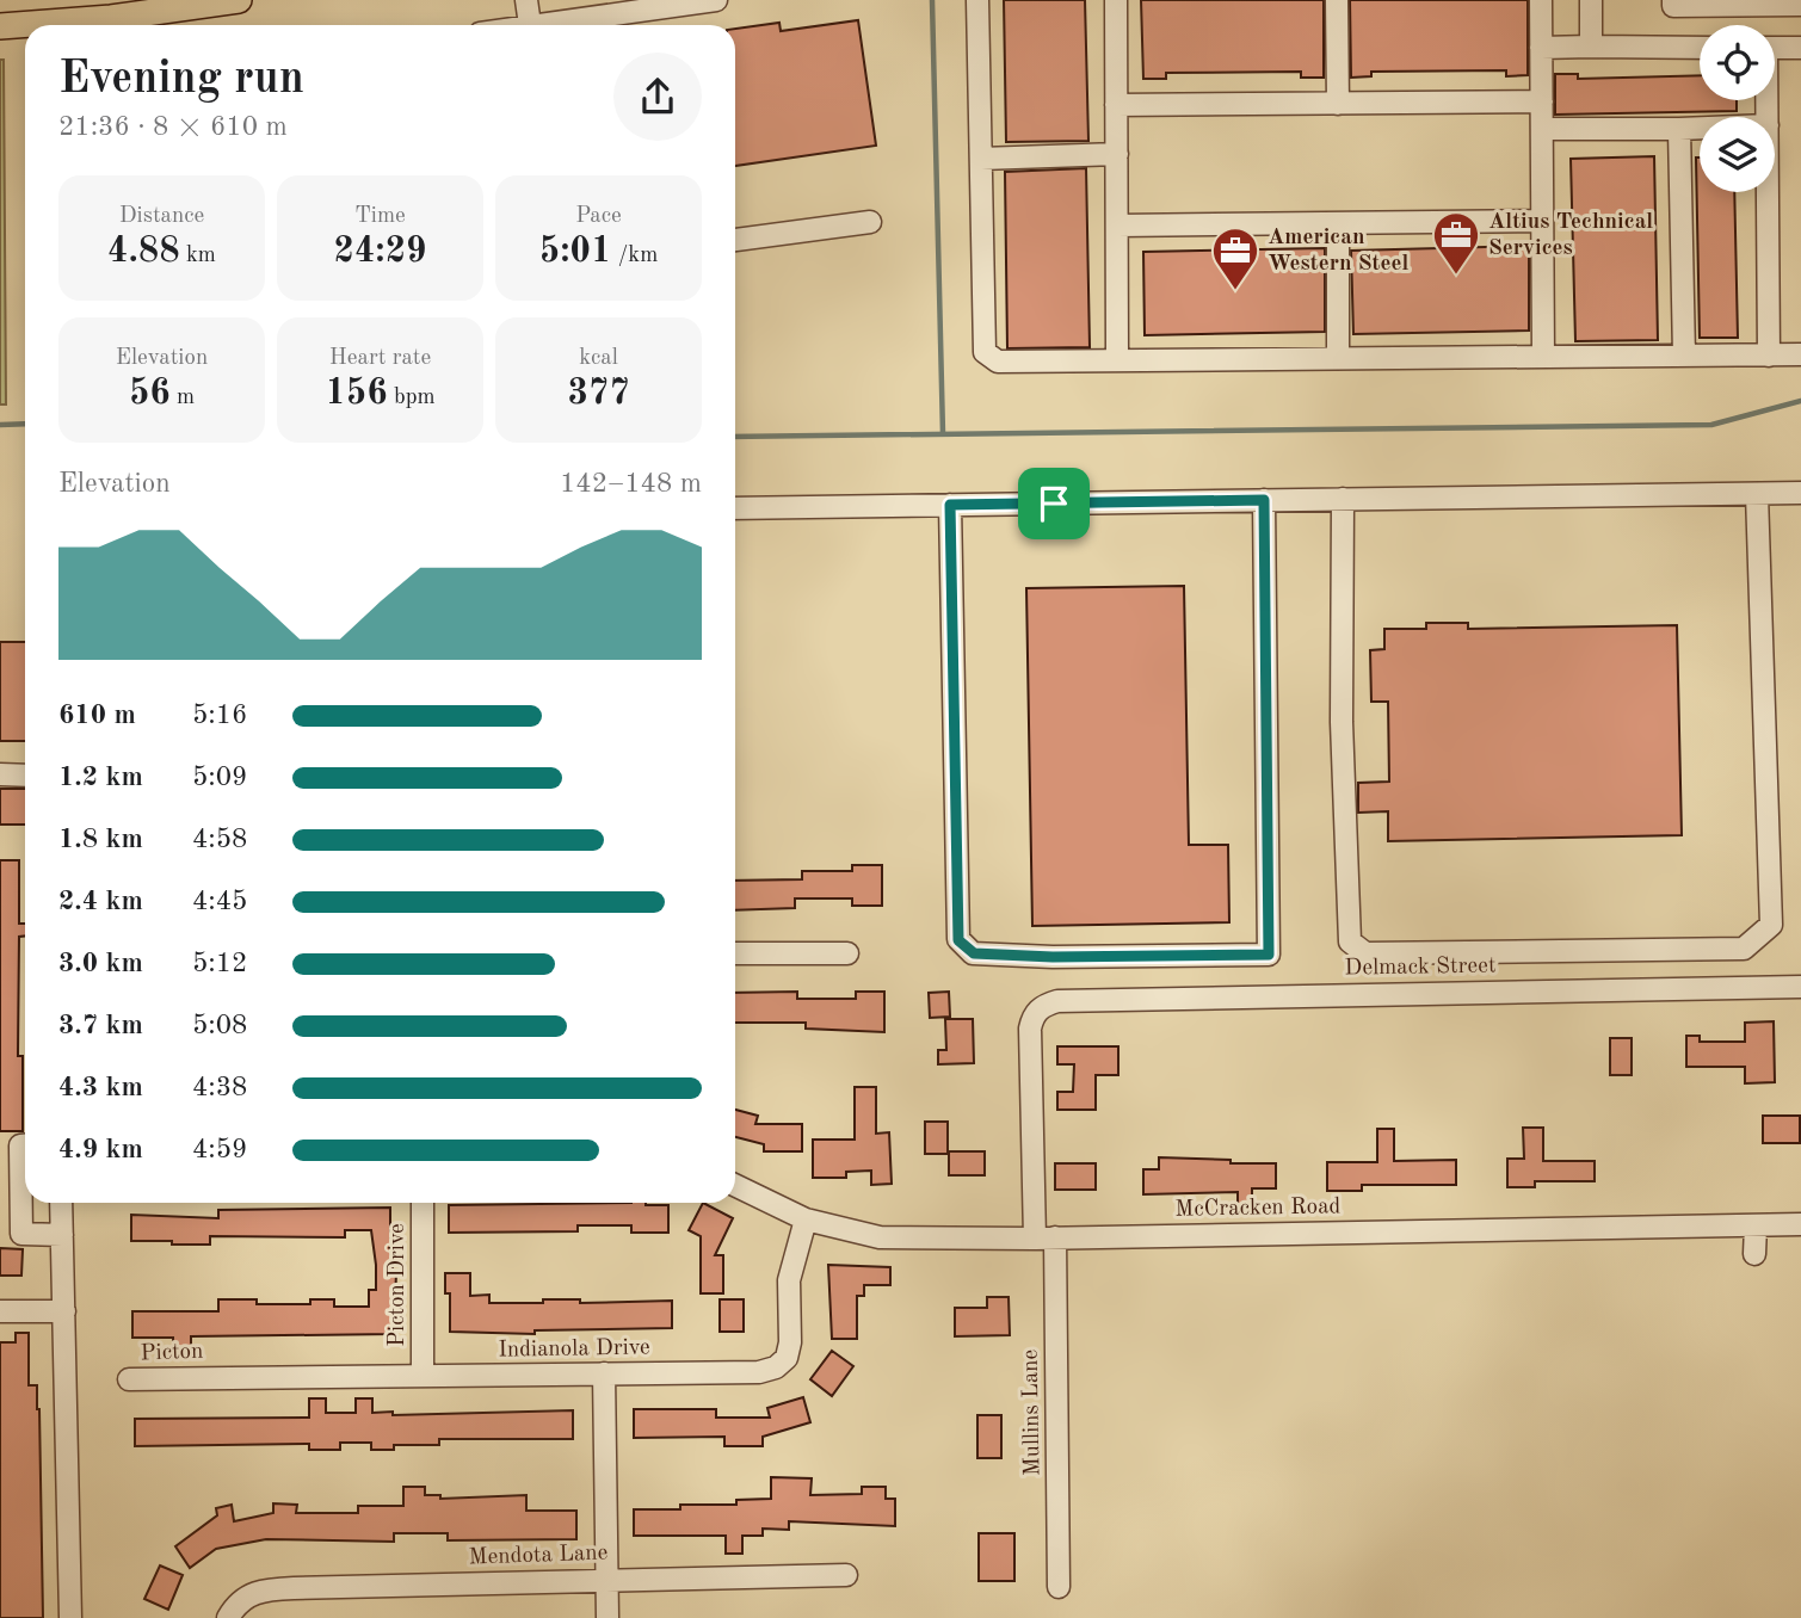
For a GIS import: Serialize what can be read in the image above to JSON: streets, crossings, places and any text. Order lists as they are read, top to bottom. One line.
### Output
{"streets":{"street":["Delmack Street","McCracken Road","Picton Drive","Indianola Drive","Picton","Mullins Lane","Mendota Lane"]},"crossings":[["Delmack Street","Mullins Lane"],["McCracken Road","Indianola Drive"],["McCracken Road","Mullins Lane"],["Picton Drive","Indianola Drive"],["Indianola Drive","Picton"]],"places":{"office":["Altius Technical Services","American Western Steel"]},"page":{"heading":["Evening run","21:36 · 8 × 610 m"],"stats":[["Distance","4.88 km"],["Time","24:29"],["Pace","5:01 /km"],["Elevation","56 m"],["Heart rate","156 bpm"],["kcal","377"]],"chart":["Elevation","142–148 m"],"list":[{"name":"610 m","note":"5:16"},{"name":"1.2 km","note":"5:09"},{"name":"1.8 km","note":"4:58"},{"name":"2.4 km","note":"4:45"},{"name":"3.0 km","note":"5:12"},{"name":"3.7 km","note":"5:08"},{"name":"4.3 km","note":"4:38"},{"name":"4.9 km","note":"4:59"}]}}
